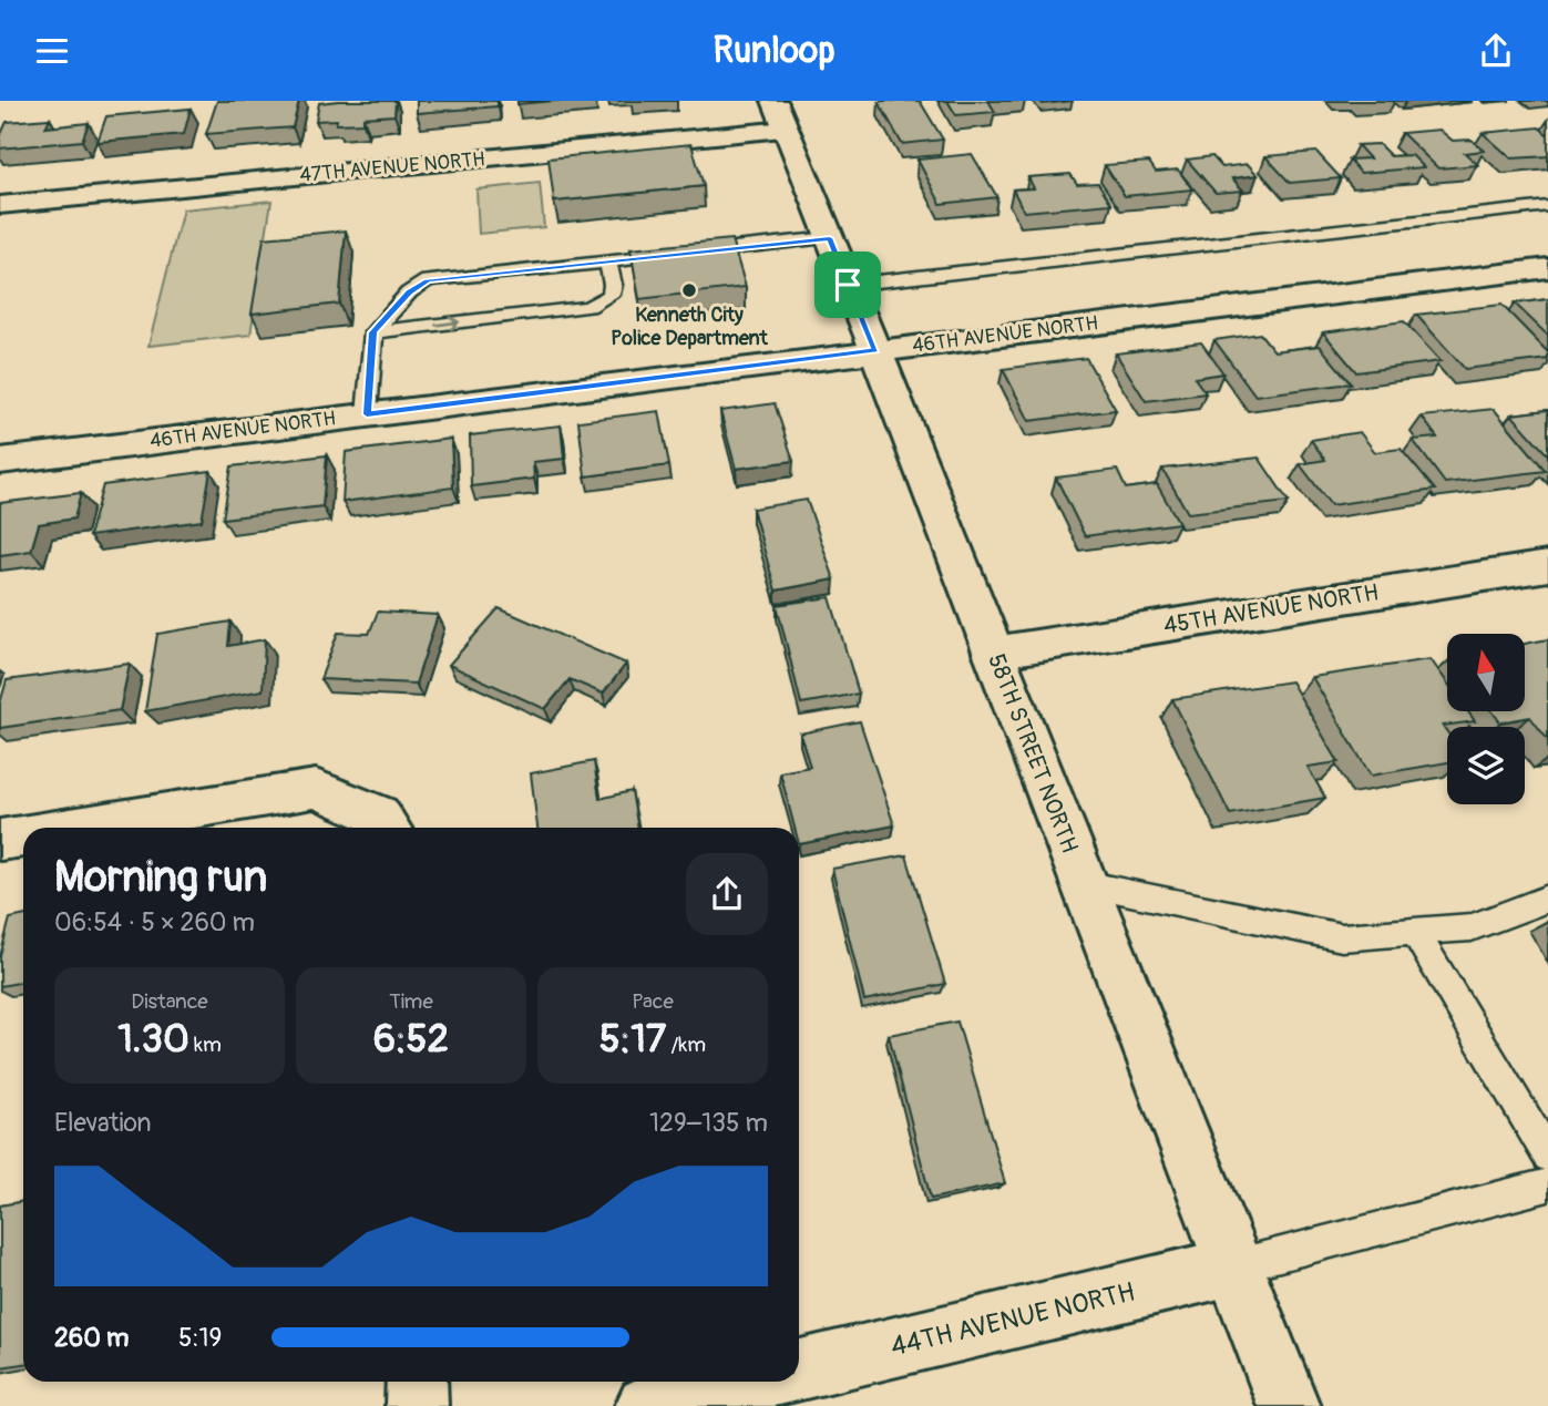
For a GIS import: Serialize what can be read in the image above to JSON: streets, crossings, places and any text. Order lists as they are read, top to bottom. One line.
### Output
{"streets":{"street":["47TH AVENUE NORTH","46TH AVENUE NORTH","45TH AVENUE NORTH","58TH STREET NORTH","44TH AVENUE NORTH"]},"crossings":[["47TH AVENUE NORTH","58TH STREET NORTH"],["46TH AVENUE NORTH","58TH STREET NORTH"],["45TH AVENUE NORTH","58TH STREET NORTH"],["58TH STREET NORTH","44TH AVENUE NORTH"]],"places":["Kenneth City Police Department"],"north":"top","page":{"header":"Runloop","heading":["Morning run","06:54 · 5 × 260 m"],"stats":[["Distance","1.30 km"],["Time","6:52"],["Pace","5:17 /km"]],"chart":["Elevation","129–135 m"],"list":[{"name":"260 m","note":"5:19"}]}}
